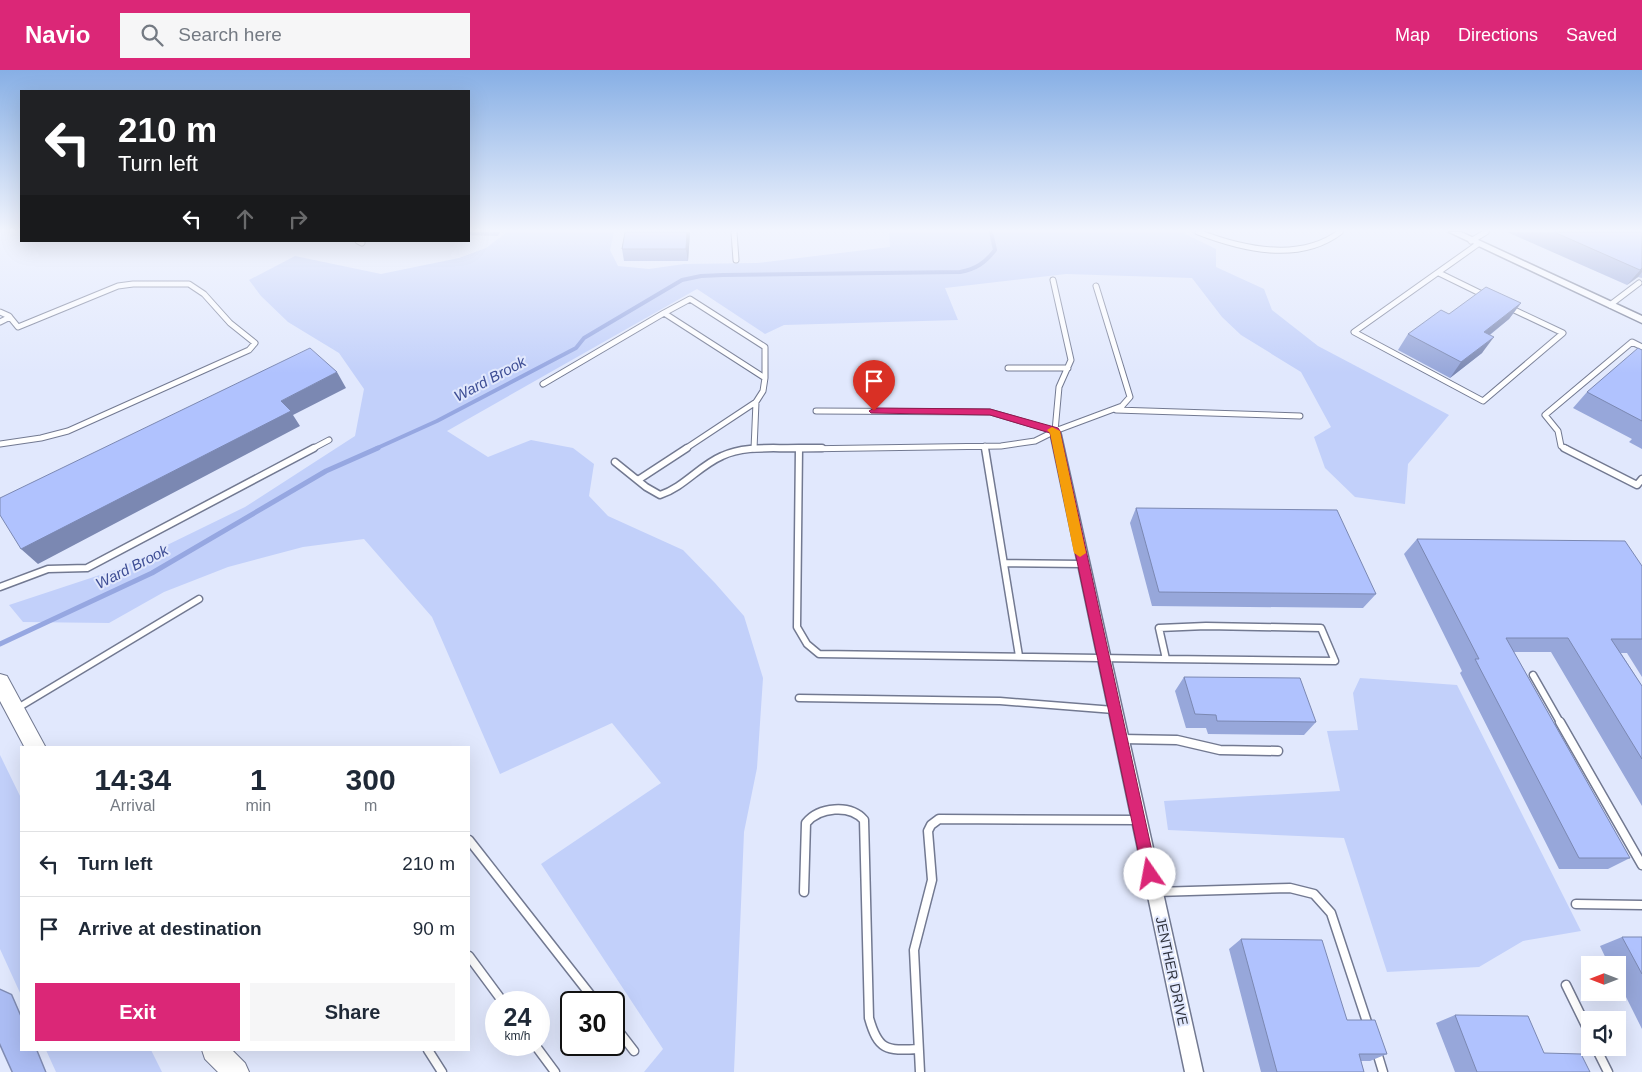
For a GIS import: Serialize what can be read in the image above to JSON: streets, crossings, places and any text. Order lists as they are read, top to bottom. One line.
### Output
{"streets":{"street":["JENTHER DRIVE"]},"water":["Ward Brook"],"north":"left","page":{"header":"Navio","search":"Search here","nav":["Map","Directions","Saved"],"turn":["210 m","Turn left"],"eta":["14:34","Arrival","1","min","300","m"],"list":[{"name":"Turn left","value":"210 m"},{"name":"Arrive at destination","value":"90 m"}],"buttons":["Exit","Share"],"speed":"24 km/h","limit":"30"}}
